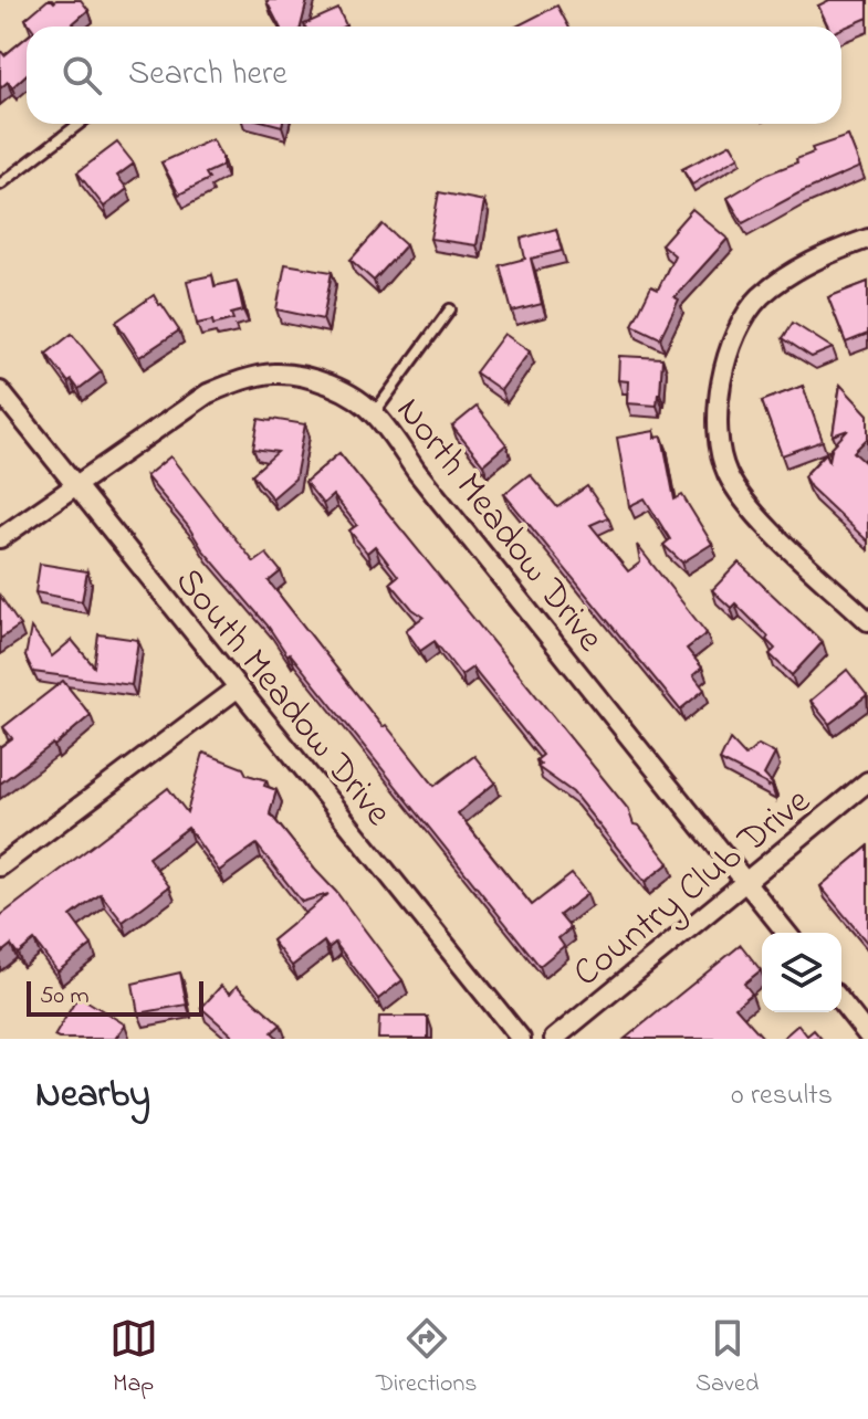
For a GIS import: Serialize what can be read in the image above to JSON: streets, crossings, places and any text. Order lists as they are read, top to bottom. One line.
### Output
{"streets":{"street":["North Meadow Drive","South Meadow Drive","Country Club Drive"]},"crossings":[["North Meadow Drive","South Meadow Drive"],["North Meadow Drive","Country Club Drive"]],"scale_bar":"50 m","page":{"search":"Search here","scale":"50 m","heading":["Nearby","0 results"],"nav":["Map","Directions","Saved"]}}
